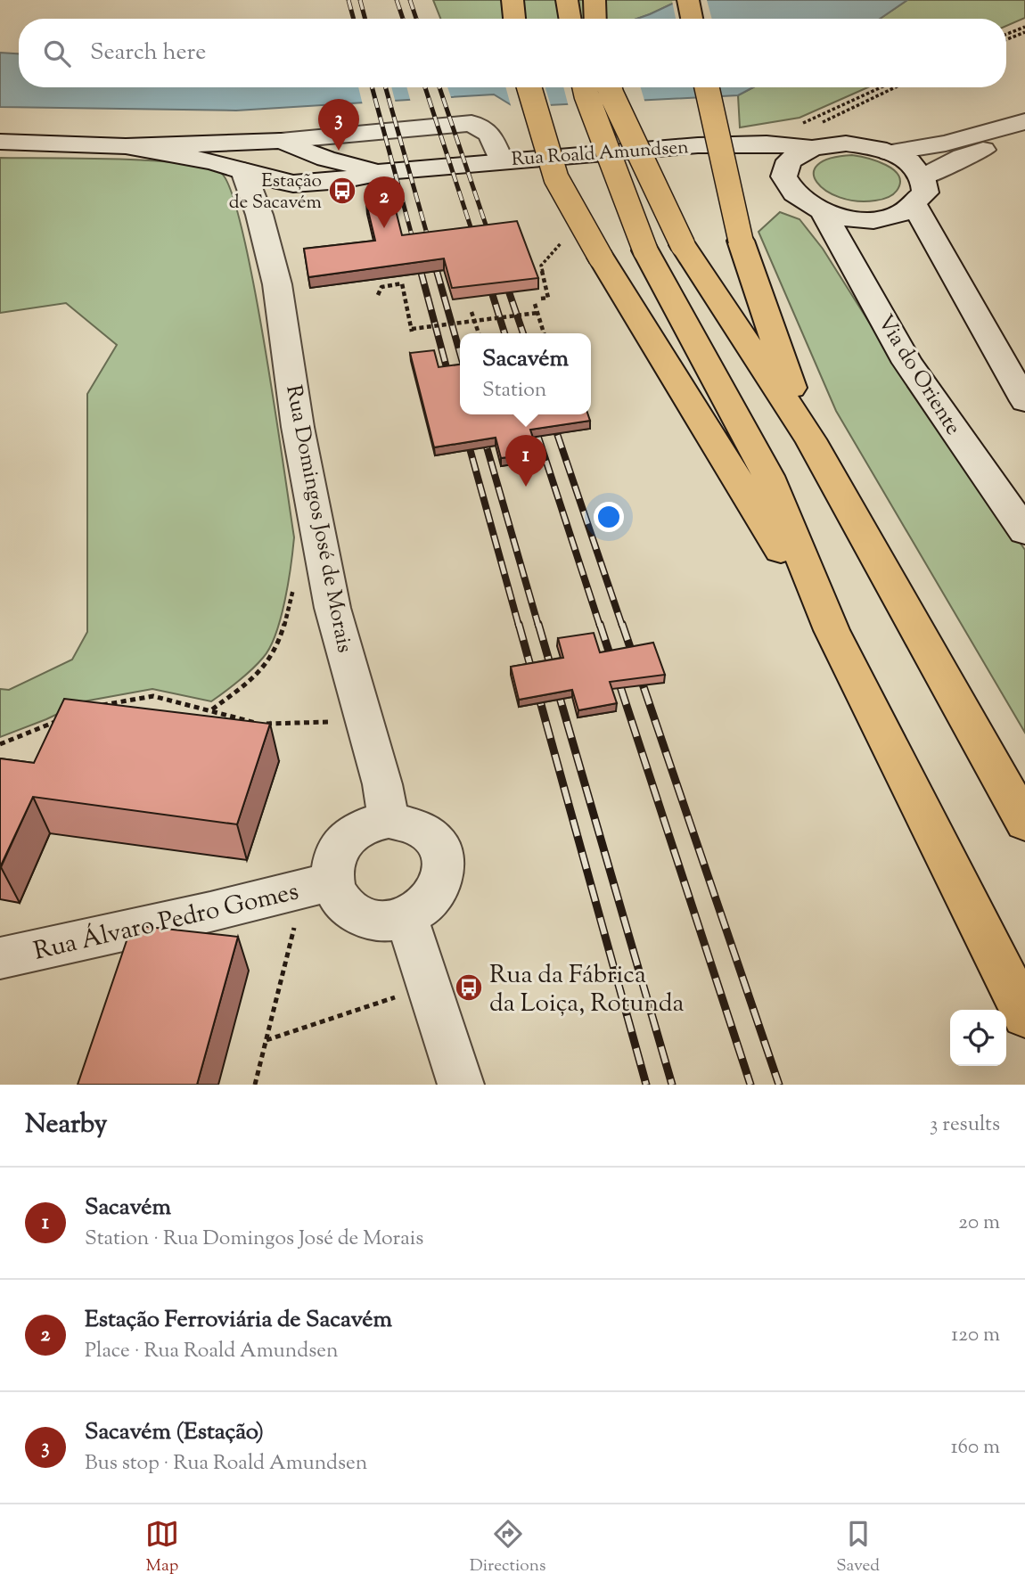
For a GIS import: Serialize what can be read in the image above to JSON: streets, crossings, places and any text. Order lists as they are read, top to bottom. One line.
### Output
{"streets":{"street":["Rua Roald Amundsen","Via do Oriente","Rua Domingos José de Morais","Rua Álvaro Pedro Gomes"]},"crossings":[["Rua Domingos José de Morais","Rua Álvaro Pedro Gomes"]],"places":{"bus stop":["Estação de Sacavém","Rua da Fábrica da Loiça, Rotunda"]},"page":{"search":"Search here","pins":["3","2","1"],"popup":["Sacavém","Station"],"heading":["Nearby","3 results"],"list":[{"mark":"1","name":"Sacavém","note":"Station · Rua Domingos José de Morais","value":"20 m"},{"mark":"2","name":"Estação Ferroviária de Sacavém","note":"Place · Rua Roald Amundsen","value":"120 m"},{"mark":"3","name":"Sacavém (Estação)","note":"Bus stop · Rua Roald Amundsen","value":"160 m"}],"nav":["Map","Directions","Saved"]}}
